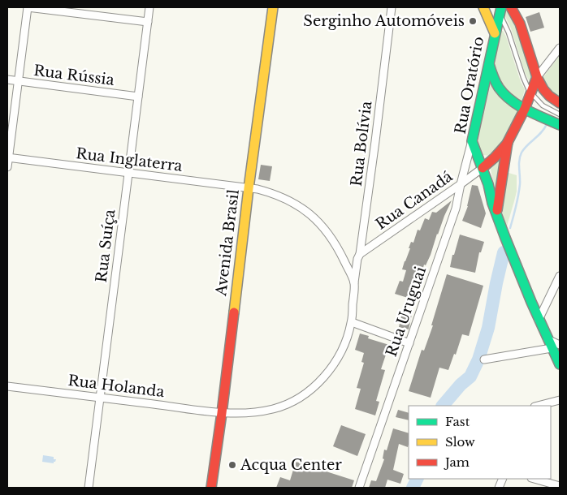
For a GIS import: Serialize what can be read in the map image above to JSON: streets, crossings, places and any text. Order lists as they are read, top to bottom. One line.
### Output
{"streets":{"main road":["Rua Oratório","Avenida Brasil"],"street":["Rua Rússia","Rua Bolívia","Rua Inglaterra","Rua Canadá","Rua Suíça","Rua Uruguai","Rua Holanda"]},"crossings":[["Rua Rússia","Rua Suíça"],["Rua Oratório","Rua Canadá"],["Rua Oratório","Rua Uruguai"],["Rua Bolívia","Rua Inglaterra"],["Rua Bolívia","Rua Canadá"],["Rua Bolívia","Rua Holanda"],["Rua Inglaterra","Avenida Brasil"],["Rua Inglaterra","Rua Suíça"],["Rua Canadá","Rua Uruguai"],["Avenida Brasil","Rua Holanda"],["Rua Suíça","Rua Holanda"]],"places":["Serginho Automóveis","Acqua Center"],"legend":["Fast","Slow","Jam"]}
